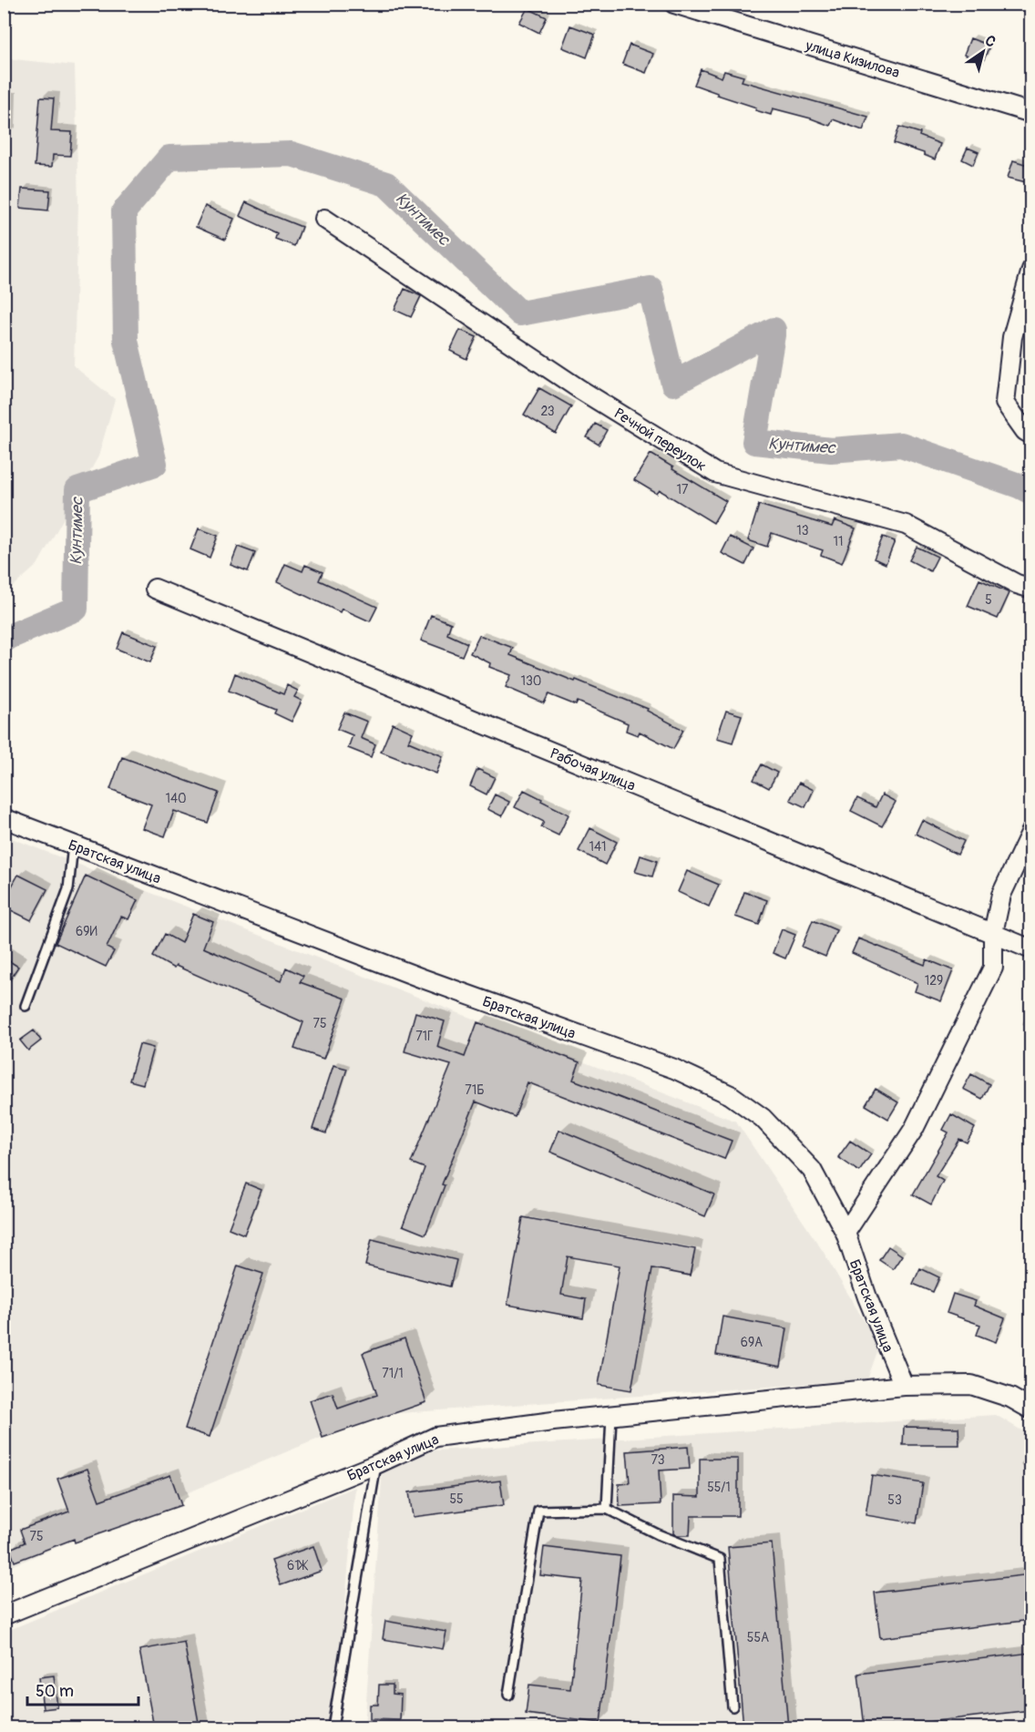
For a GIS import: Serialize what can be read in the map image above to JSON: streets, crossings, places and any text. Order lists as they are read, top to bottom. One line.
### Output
{"streets":{"street":["улица Кизилова","Речной переулок","Рабочая улица","Братская улица"]},"water":["Кунтимес"],"house_numbers":["23","17","13","11","5","130","140","141","69И","129","75","71Г","71Б","69А","71/1","73","55/1","55","53","75","61Ж","55А"],"scale_bar":"50 m","north":"top right"}
